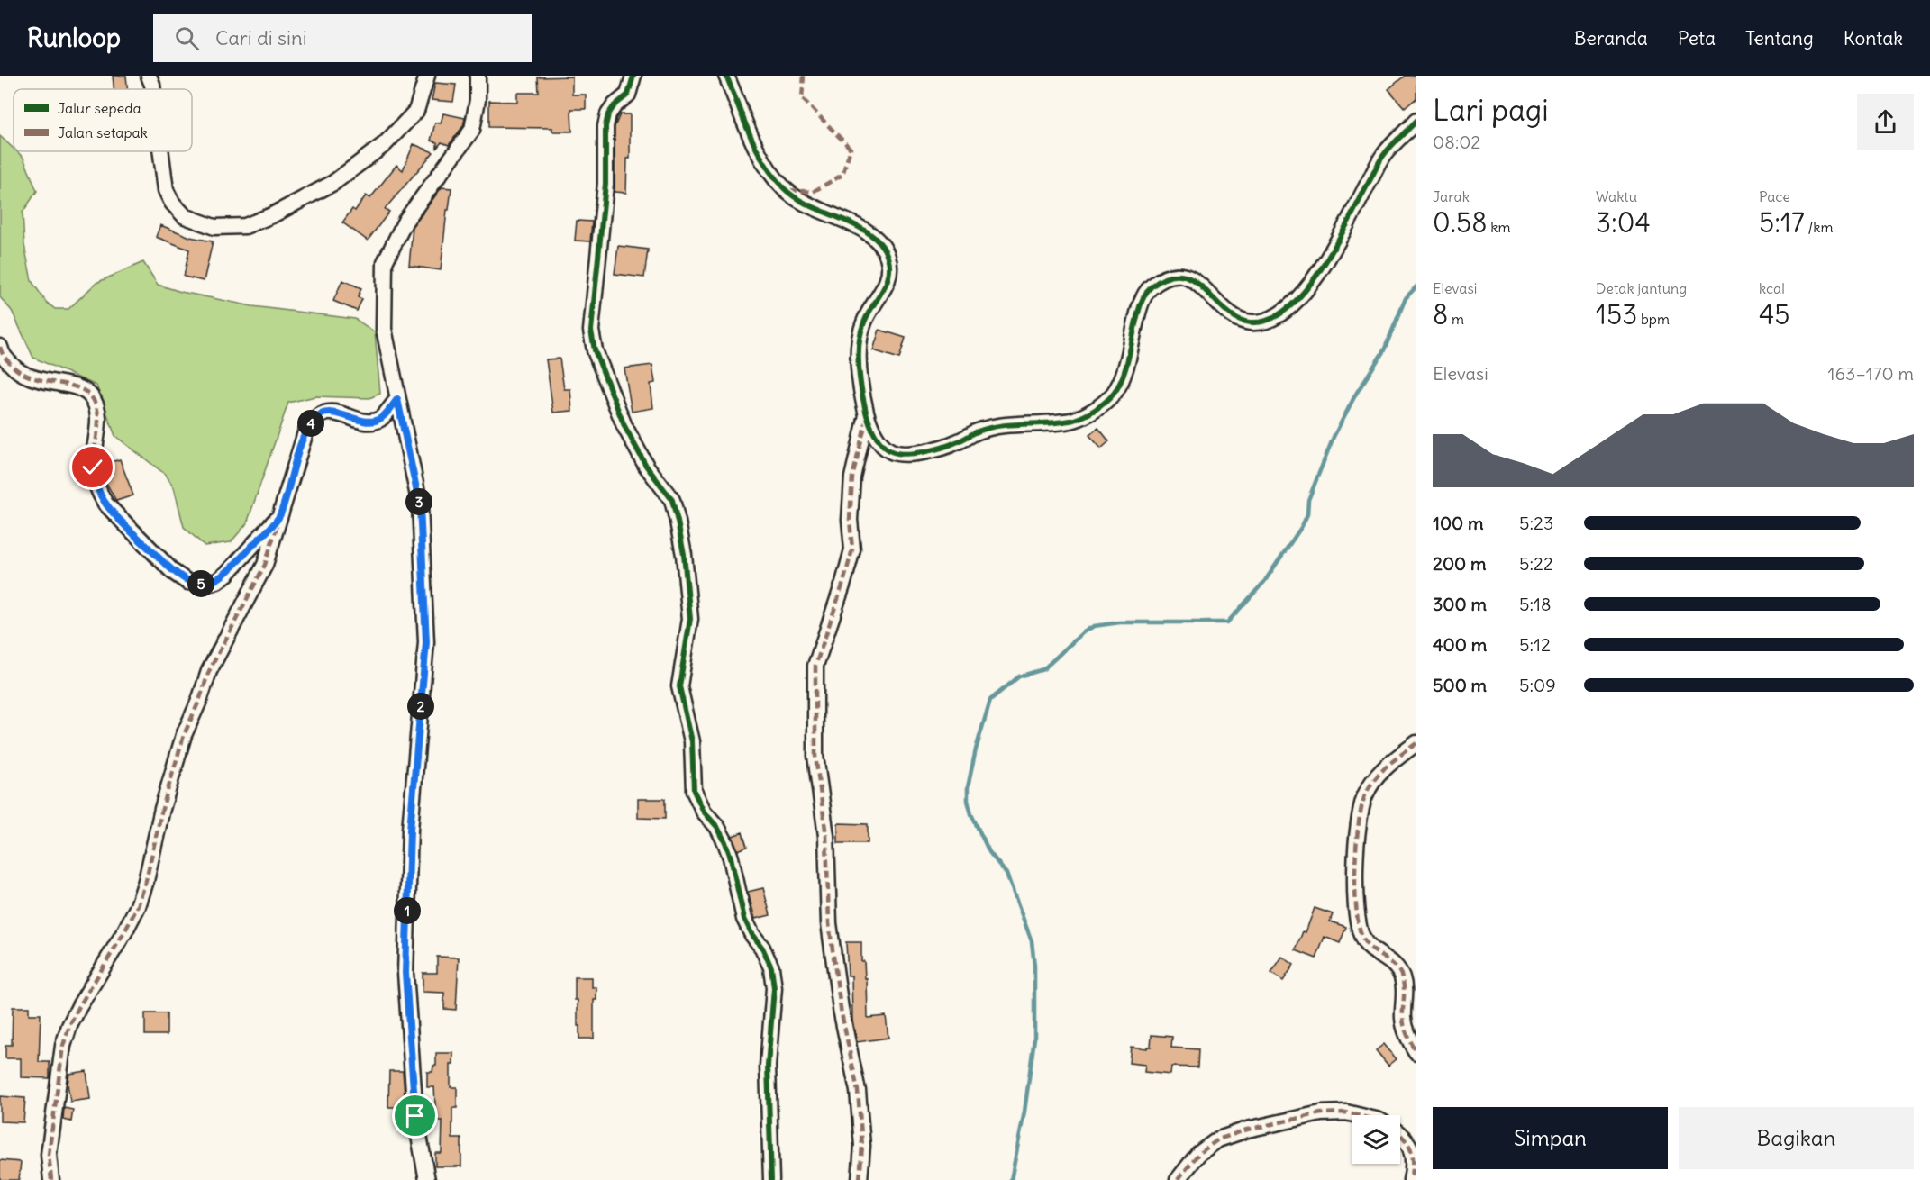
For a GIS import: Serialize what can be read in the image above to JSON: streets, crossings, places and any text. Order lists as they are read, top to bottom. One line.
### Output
{"legend":["Jalur sepeda","Jalan setapak"],"page":{"header":"Runloop","search":"Cari di sini","nav":["Beranda","Peta","Tentang","Kontak"],"heading":["Lari pagi","08:02"],"stats":[["Jarak","0.58 km"],["Waktu","3:04"],["Pace","5:17 /km"],["Elevasi","8 m"],["Detak jantung","153 bpm"],["kcal","45"]],"chart":["Elevasi","163–170 m"],"pins":["4","3","5","2","1"],"list":[{"name":"100 m","note":"5:23"},{"name":"200 m","note":"5:22"},{"name":"300 m","note":"5:18"},{"name":"400 m","note":"5:12"},{"name":"500 m","note":"5:09"}],"buttons":["Simpan","Bagikan"]}}
